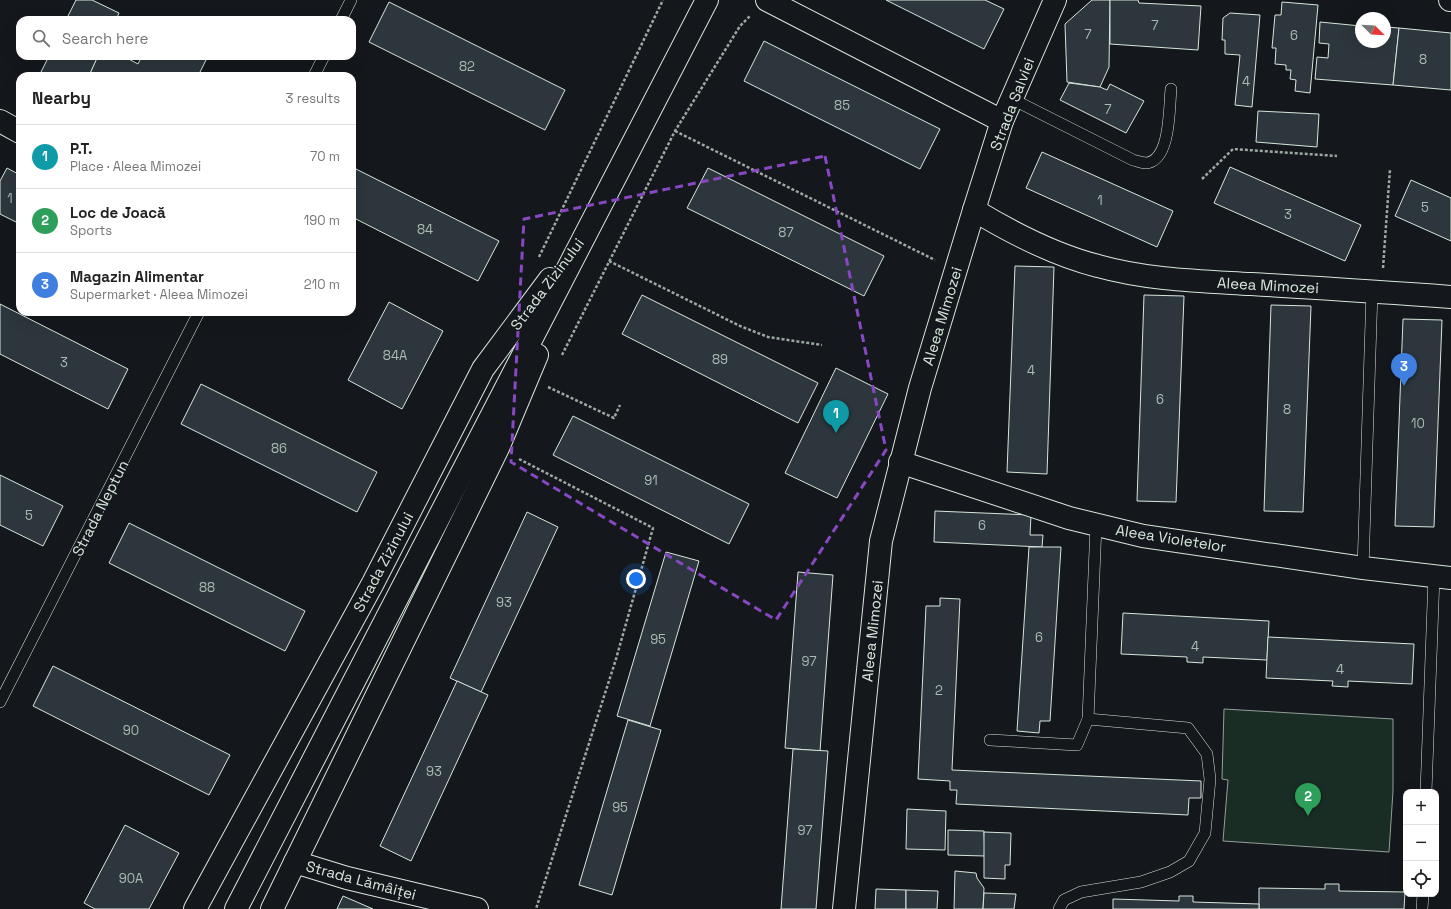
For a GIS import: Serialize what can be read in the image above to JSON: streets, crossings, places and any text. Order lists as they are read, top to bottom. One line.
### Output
{"streets":{"street":["Strada Salviei","Strada Zizinului","Aleea Mimozei","Aleea Violetelor","Strada Lămâiței"],"lane":["Strada Neptun"]},"crossings":[["Strada Salviei","Aleea Mimozei"],["Strada Zizinului","Strada Lămâiței"],["Aleea Mimozei","Aleea Violetelor"]],"house_numbers":["7","7","6","8","82","4","85","7","1","1","5","3","84","87","84A","89","3","4","6","8","10","86","91","5","6","88","93","6","95","4","97","4","2","90","93","95","97","90A"],"north":"bottom right","page":{"search":"Search here","heading":["Nearby","3 results"],"list":[{"mark":"1","name":"P.T.","note":"Place · Aleea Mimozei","value":"70 m"},{"mark":"2","name":"Loc de Joacă","note":"Sports","value":"190 m"},{"mark":"3","name":"Magazin Alimentar","note":"Supermarket · Aleea Mimozei","value":"210 m"}],"pins":["3","1","2"],"map_buttons":["+","−"]}}
